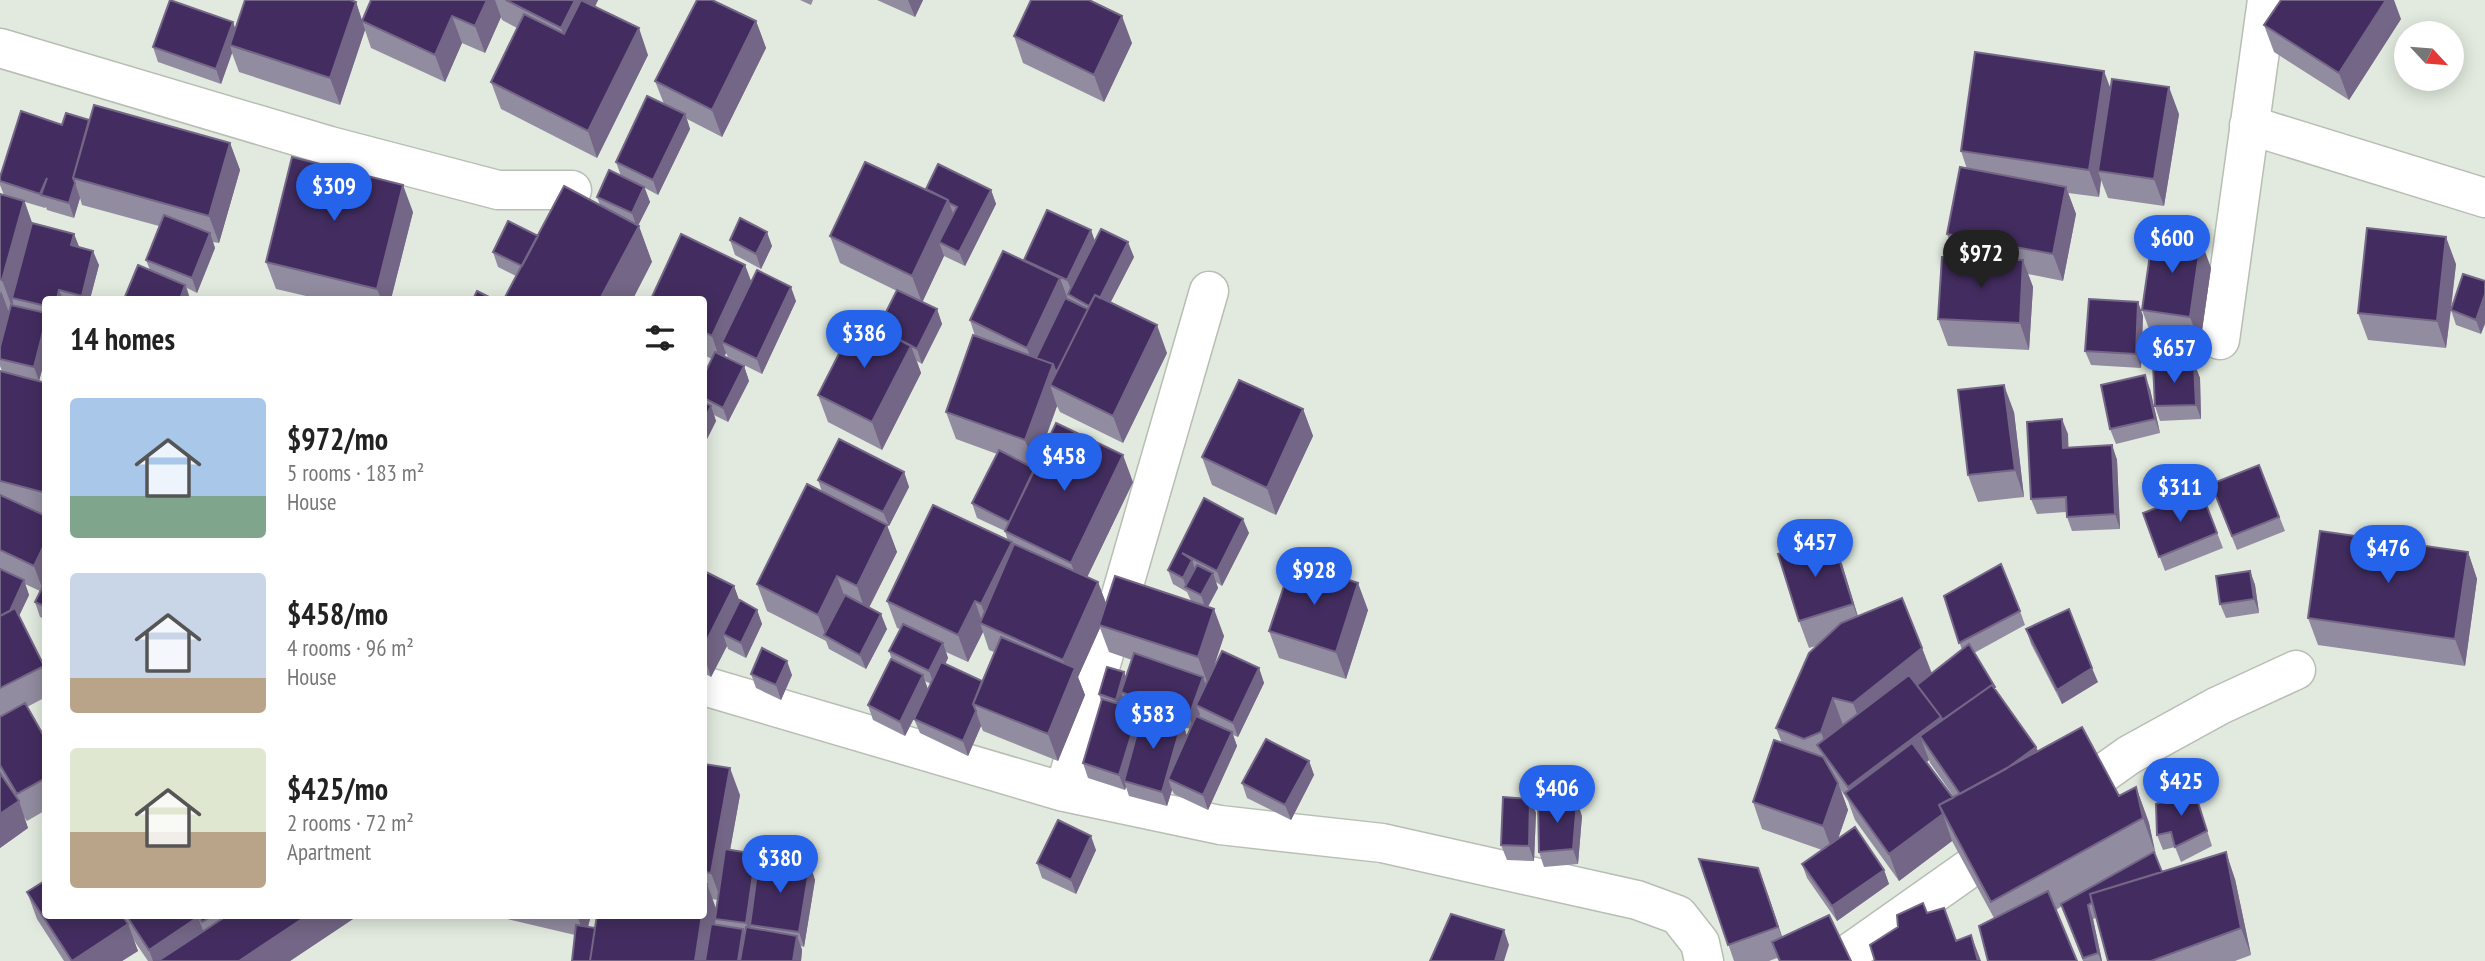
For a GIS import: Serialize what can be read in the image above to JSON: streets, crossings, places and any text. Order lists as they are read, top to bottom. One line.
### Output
{"north":"bottom right","page":{"price":["$309","$600","$972","$386","$657","$458","$311","$457","$476","$928","$583","$425","$406","$380"],"heading":"14 homes","list":[{"name":"$972/mo","note":"5 rooms · 183 m² · House"},{"name":"$458/mo","note":"4 rooms · 96 m² · House"},{"name":"$425/mo","note":"2 rooms · 72 m² · Apartment"}]}}
